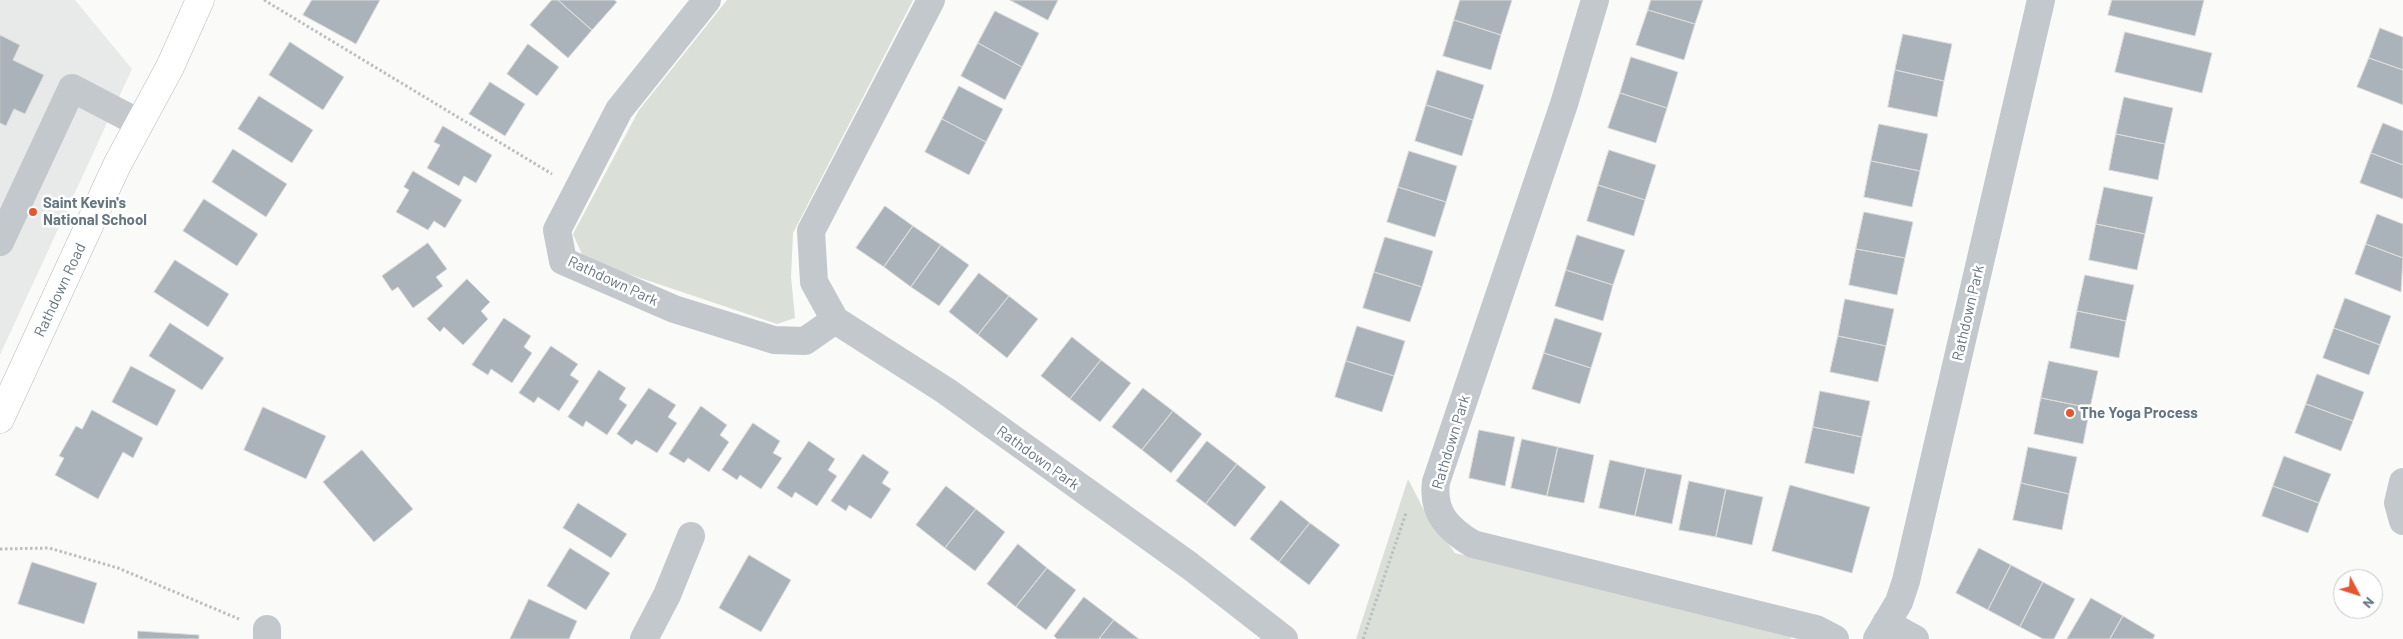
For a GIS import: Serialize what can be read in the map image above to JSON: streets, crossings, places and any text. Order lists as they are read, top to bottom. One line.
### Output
{"streets":{"main road":["Rathdown Road"],"street":["Rathdown Park"]},"places":["Saint Kevin's National School","The Yoga Process"],"north":"bottom right"}
